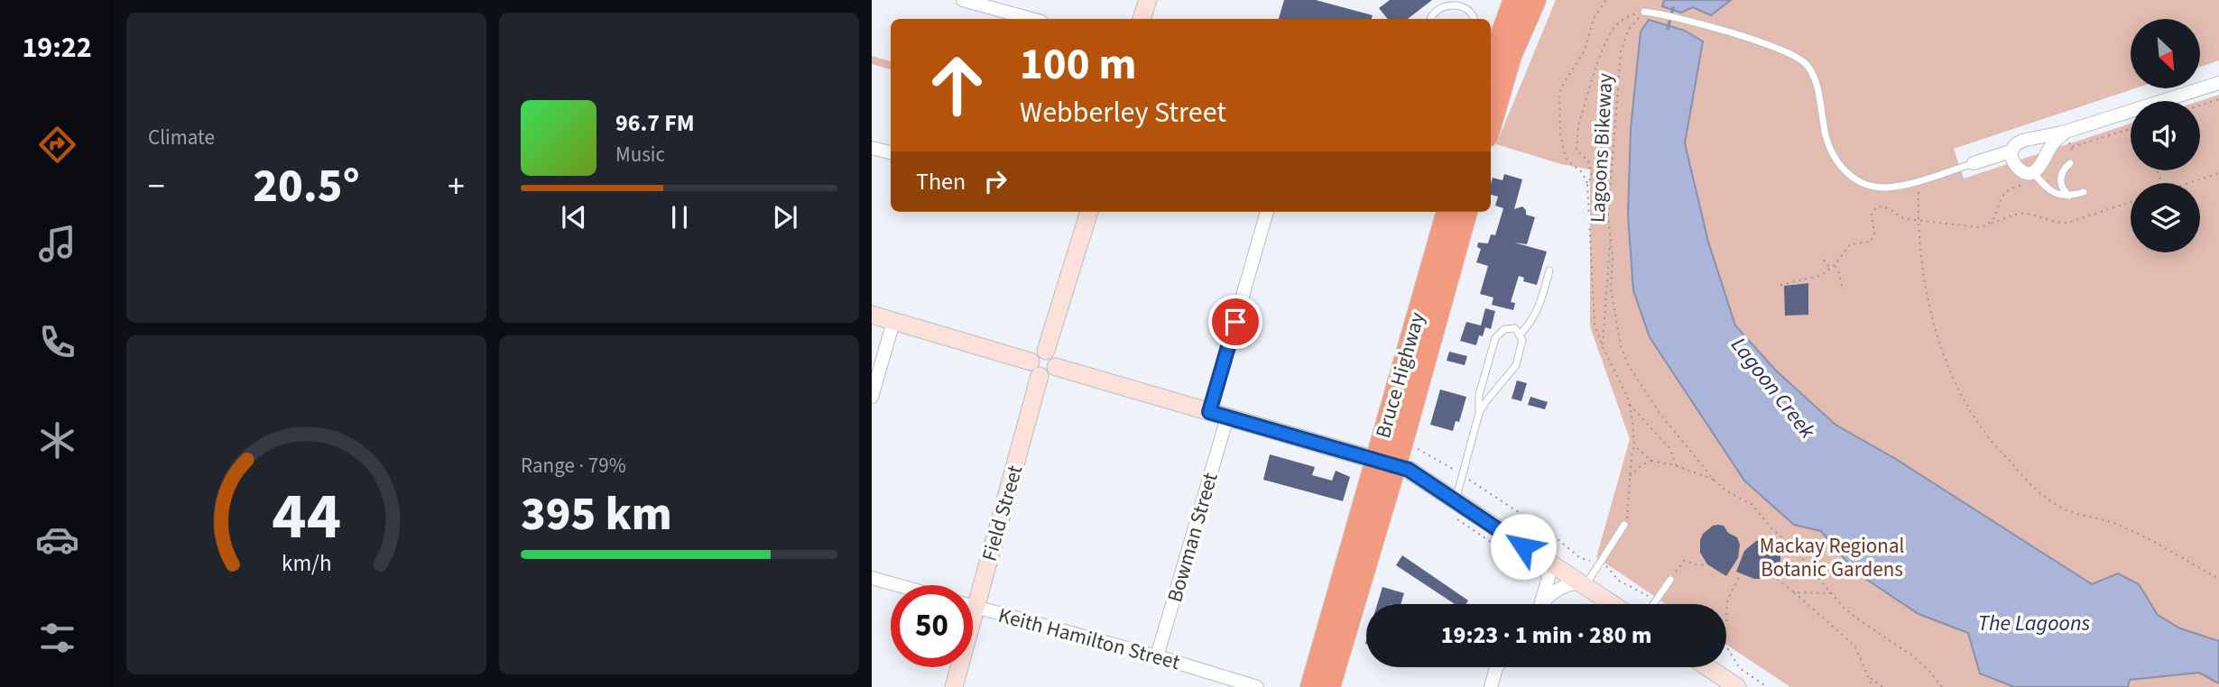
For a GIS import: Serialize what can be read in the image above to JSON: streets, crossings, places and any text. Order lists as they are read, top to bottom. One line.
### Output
{"streets":{"highway":["Bruce Highway"],"street":["Field Street","Bowman Street","Keith Hamilton Street"],"path":["Lagoons Bikeway"]},"crossings":[["Bowman Street","Keith Hamilton Street"]],"water":["Lagoon Creek","The Lagoons"],"parks":["Mackay Regional Botanic Gardens"],"north":"bottom right","page":{"tabs":"19:22","tile":["Climate",["Range · 79%","395 km"]],"turn":["100 m","Webberley Street"],"song":["96.7 FM","Music"],"then":"Then","heat":["−","20.5°","+"],"limit":"50","trip":"19:23 · 1 min · 280 m","gauge":["44","km/h"]}}
